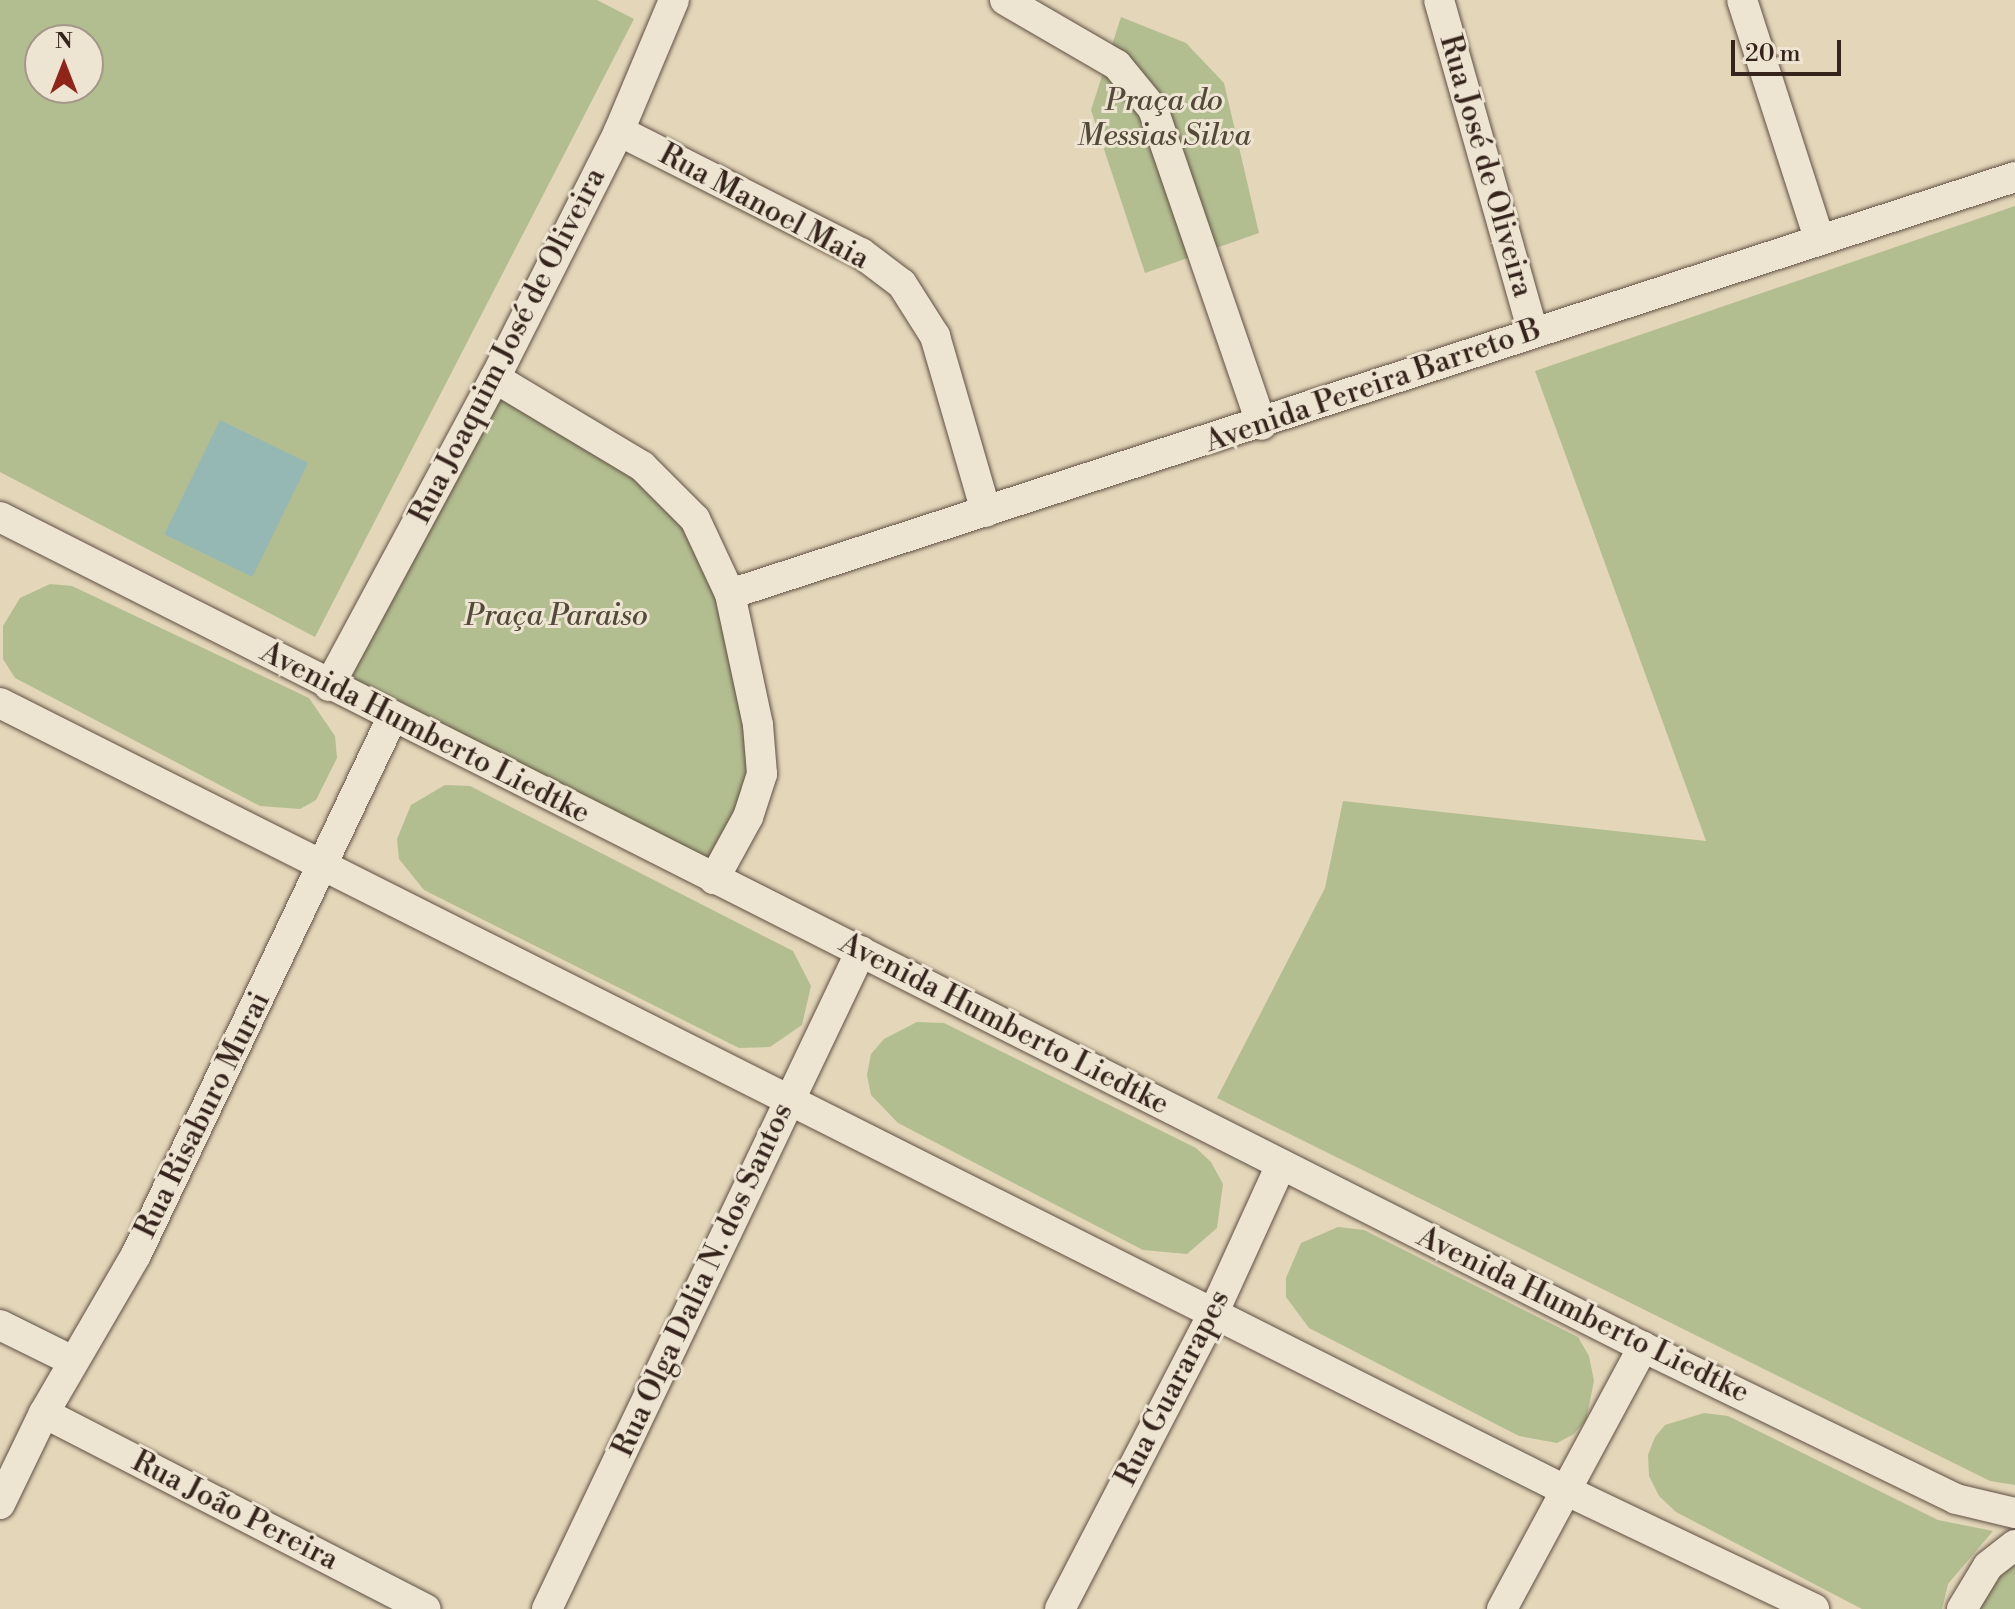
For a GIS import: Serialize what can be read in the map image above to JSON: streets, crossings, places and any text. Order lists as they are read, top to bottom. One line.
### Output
{"streets":{"street":["Rua José de Oliveira","Rua Manoel Maia","Rua Joaquim José de Oliveira","Avenida Pereira Barreto B","Avenida Humberto Liedtke","Rua Risaburo Murai","Rua Olga Dalia N. dos Santos","Rua Guararapes","Rua João Pereira"]},"crossings":[["Rua José de Oliveira","Avenida Pereira Barreto B"],["Rua Manoel Maia","Rua Joaquim José de Oliveira"],["Rua Manoel Maia","Avenida Pereira Barreto B"],["Rua Joaquim José de Oliveira","Avenida Humberto Liedtke"],["Avenida Humberto Liedtke","Rua Risaburo Murai"],["Avenida Humberto Liedtke","Rua Olga Dalia N. dos Santos"],["Avenida Humberto Liedtke","Rua Guararapes"],["Rua Risaburo Murai","Rua João Pereira"]],"parks":["Praça do Messias Silva","Praça Paraiso"],"scale_bar":"20 m","north":"top"}
